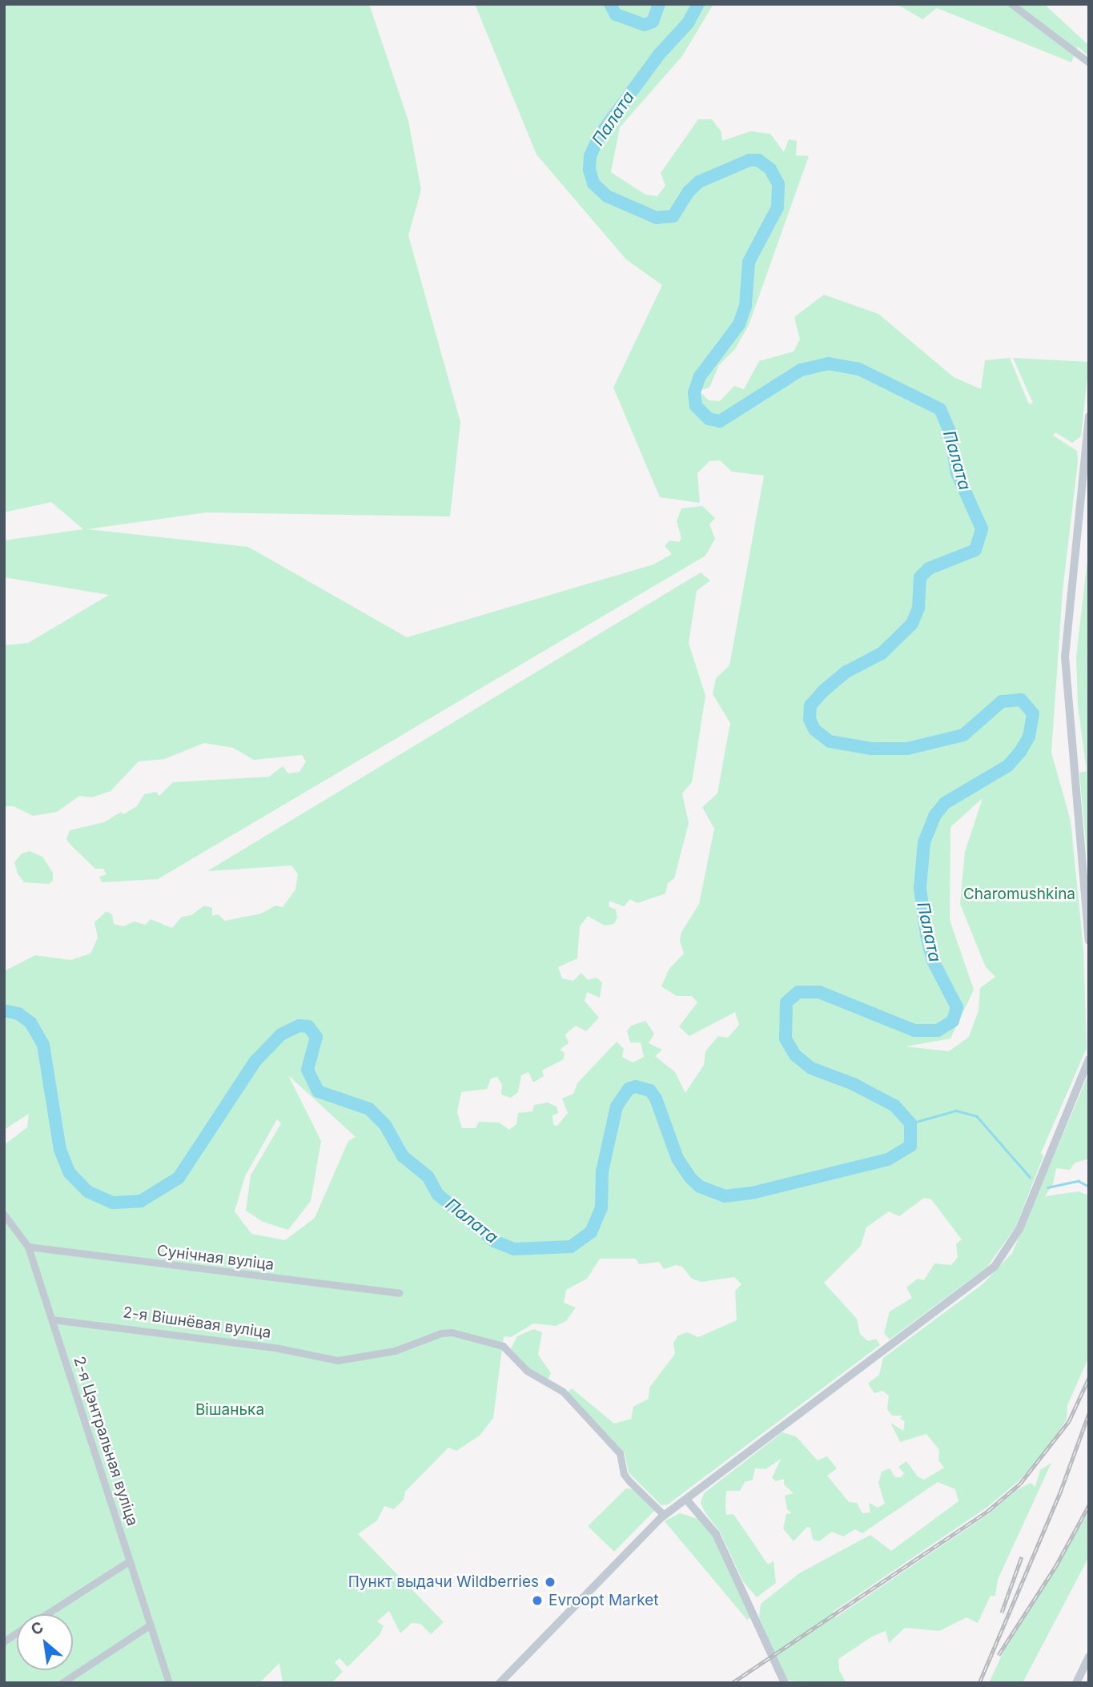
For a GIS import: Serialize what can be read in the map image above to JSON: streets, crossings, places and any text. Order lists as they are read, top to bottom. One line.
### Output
{"streets":{"street":["Сунічная вуліца","2-я Вішнёвая вуліца","2-я Цэнтральная вуліца"]},"crossings":[["Сунічная вуліца","2-я Цэнтральная вуліца"],["2-я Вішнёвая вуліца","2-я Цэнтральная вуліца"]],"water":["Палата"],"parks":["Charomushkina","Вішанька"],"places":["Пункт выдачи Wildberries","Evroopt Market"],"north":"top left"}
